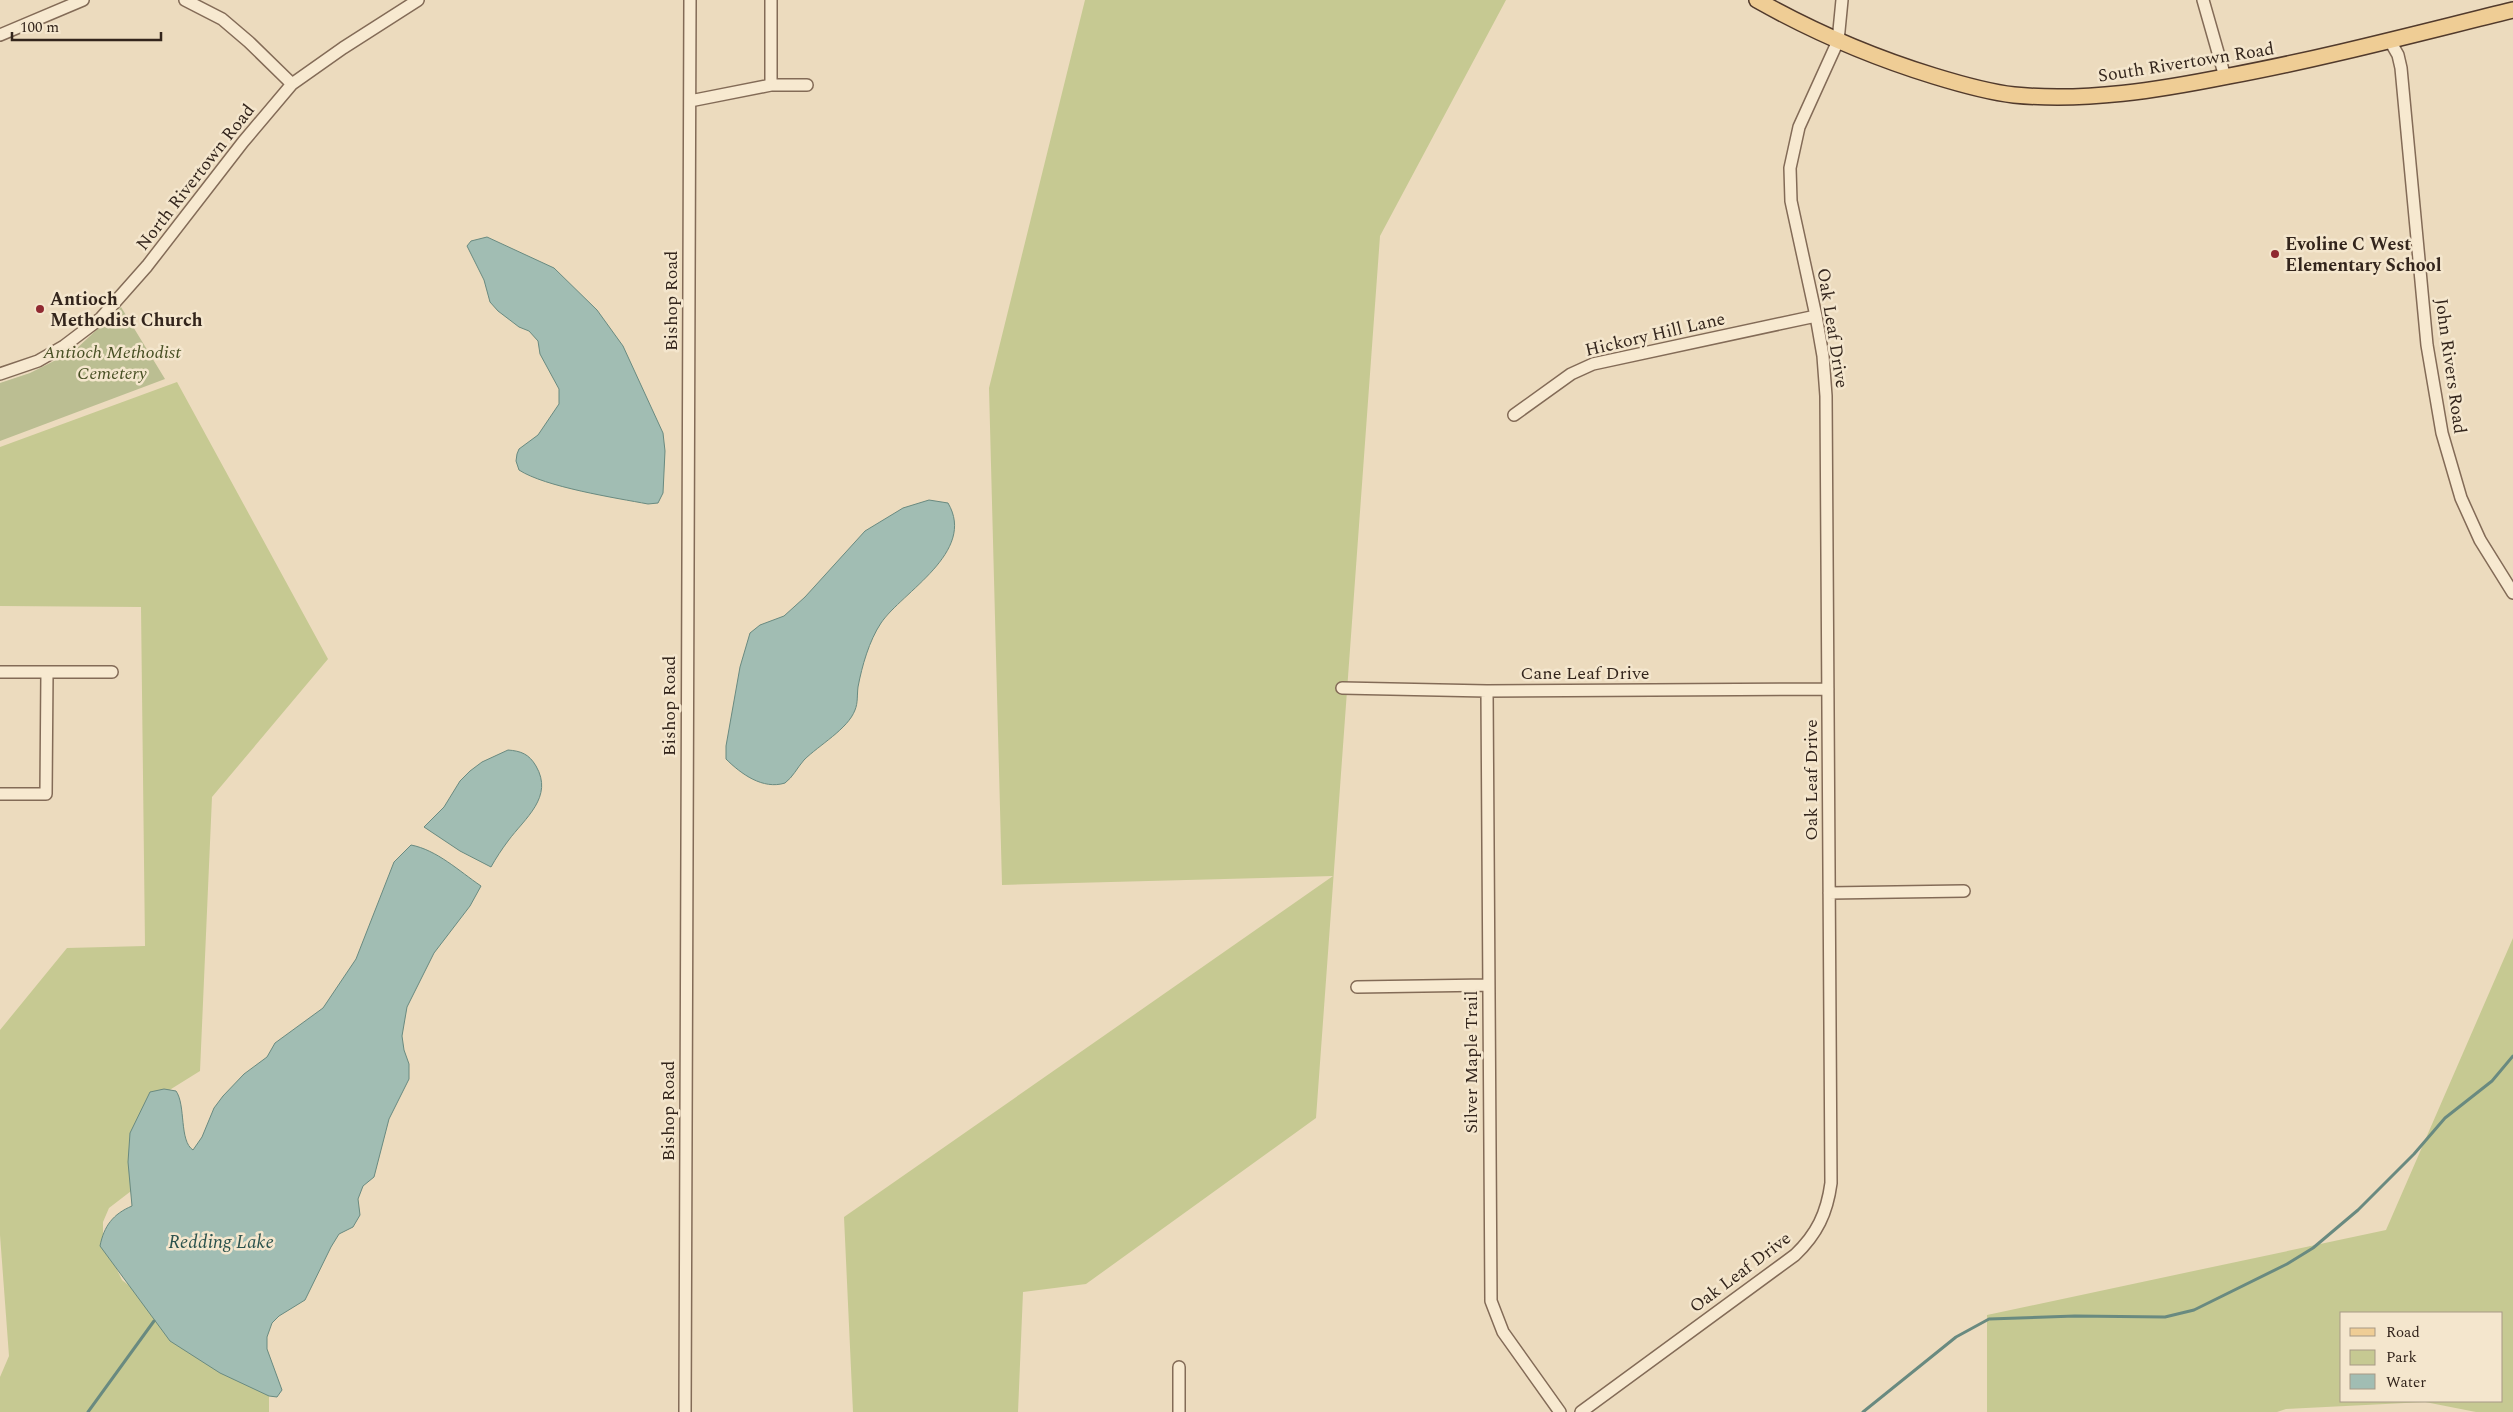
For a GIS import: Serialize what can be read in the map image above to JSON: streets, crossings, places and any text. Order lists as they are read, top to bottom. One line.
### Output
{"streets":{"main road":["South Rivertown Road"],"street":["North Rivertown Road","Bishop Road","Oak Leaf Drive","Hickory Hill Lane","John Rivers Road","Cane Leaf Drive","Silver Maple Trail"]},"crossings":[["South Rivertown Road","Oak Leaf Drive"],["South Rivertown Road","John Rivers Road"],["Oak Leaf Drive","Hickory Hill Lane"],["Oak Leaf Drive","Cane Leaf Drive"],["Cane Leaf Drive","Silver Maple Trail"]],"water":["Redding Lake"],"parks":["Antioch Methodist Cemetery"],"places":["Evoline C West Elementary School","Antioch Methodist Church"],"legend":["Road","Park","Water"],"scale_bar":"100 m"}
